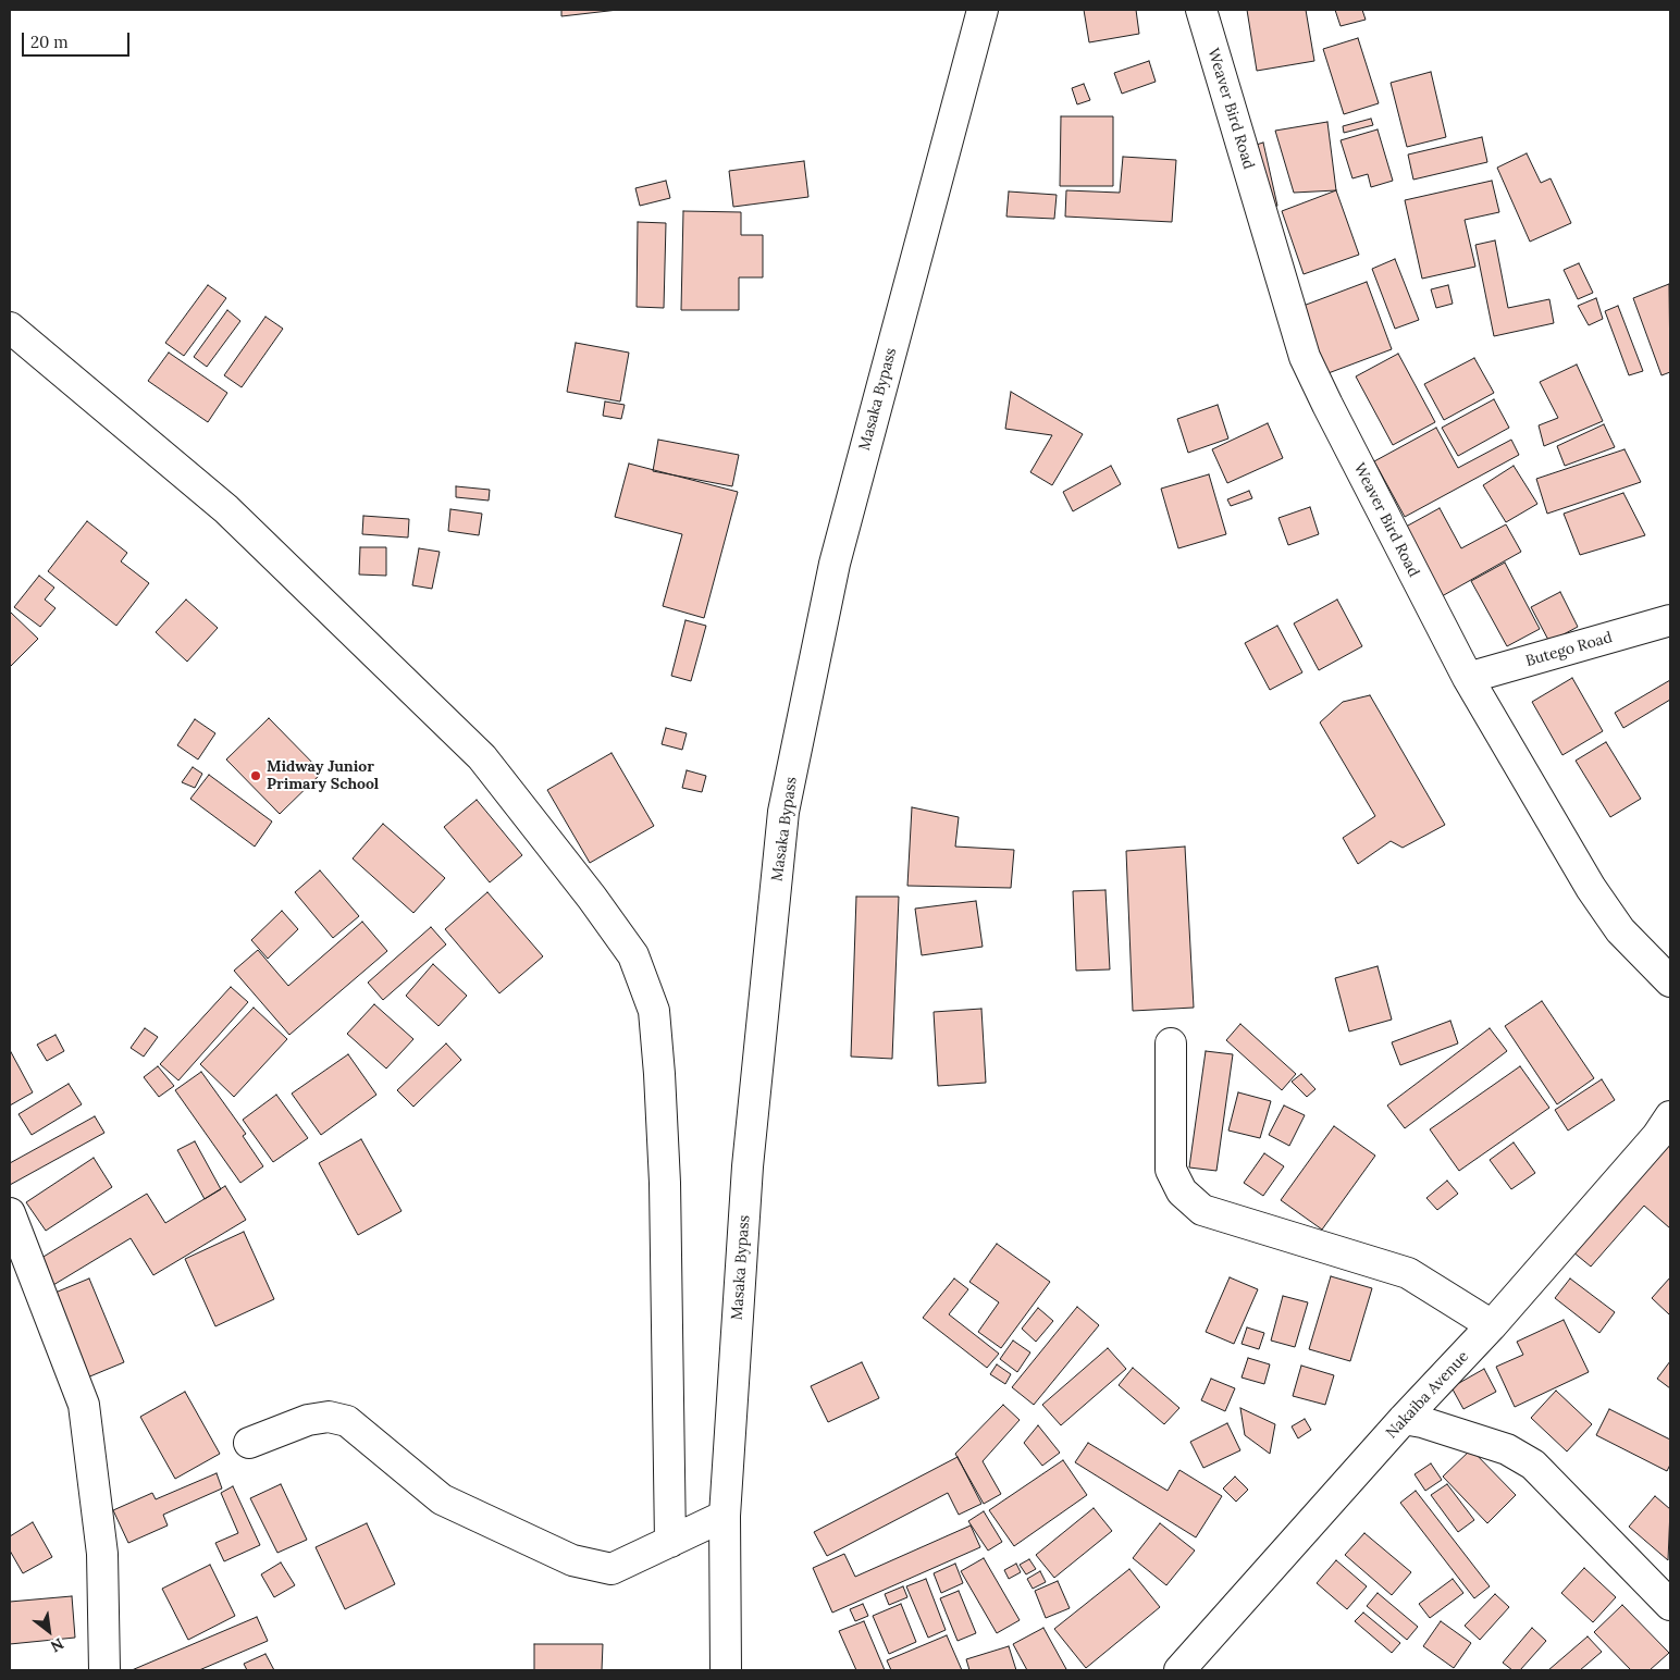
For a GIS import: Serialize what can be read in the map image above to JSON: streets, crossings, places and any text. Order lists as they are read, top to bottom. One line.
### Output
{"streets":{"main road":["Weaver Bird Road","Masaka Bypass","Butego Road","Nakaiba Avenue"]},"crossings":[["Weaver Bird Road","Butego Road"]],"places":["Midway Junior Primary School"],"scale_bar":"20 m","north":"bottom right"}
